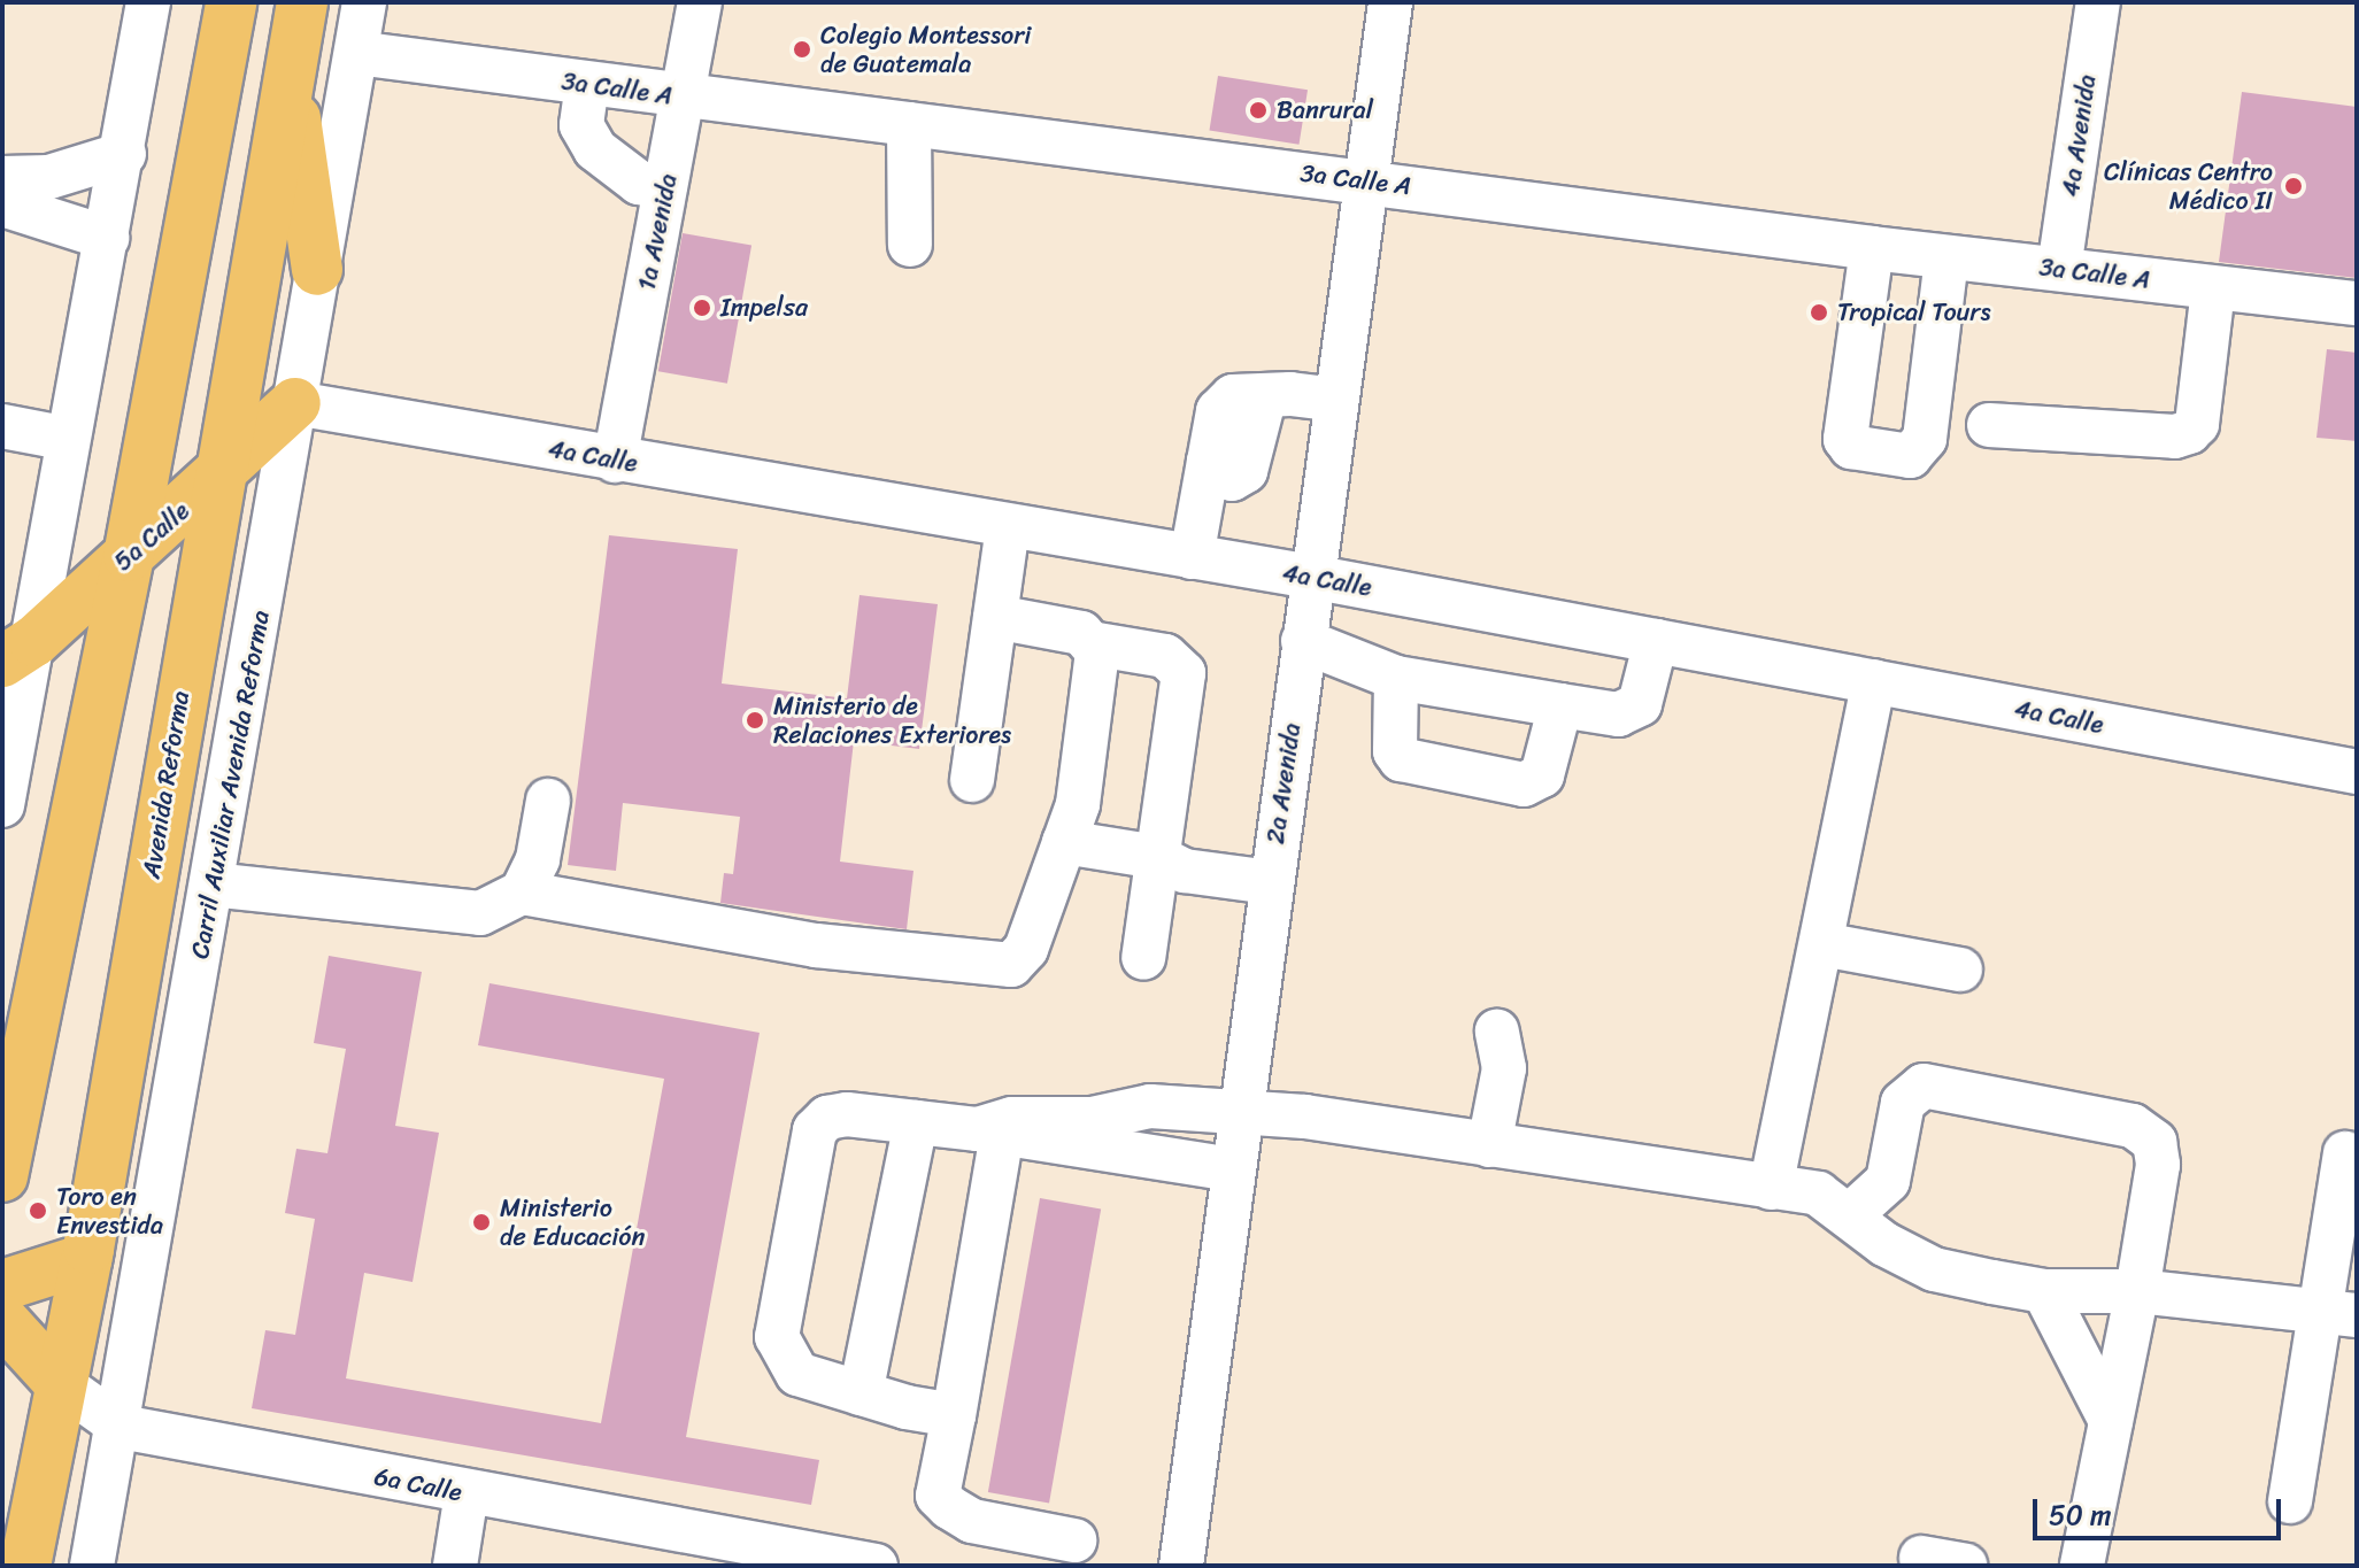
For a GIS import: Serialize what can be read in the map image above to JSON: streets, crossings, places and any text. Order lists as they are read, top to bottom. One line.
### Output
{"streets":{"main road":["5a Calle","Avenida Reforma","6a Calle"],"street":["3a Calle A","4a Avenida","1a Avenida","4a Calle","2a Avenida","Carril Auxiliar Avenida Reforma"]},"crossings":[["3a Calle A","4a Avenida"],["3a Calle A","1a Avenida"],["3a Calle A","2a Avenida"],["3a Calle A","Carril Auxiliar Avenida Reforma"],["1a Avenida","4a Calle"],["4a Calle","5a Calle"],["4a Calle","2a Avenida"],["4a Calle","Carril Auxiliar Avenida Reforma"],["5a Calle","Avenida Reforma"],["5a Calle","Carril Auxiliar Avenida Reforma"],["Avenida Reforma","6a Calle"],["Carril Auxiliar Avenida Reforma","6a Calle"]],"places":["Colegio Montessori de Guatemala","Banrural","Clínicas Centro Médico II","Impelsa","Tropical Tours","Ministerio de Relaciones Exteriores","Toro en Envestida","Ministerio de Educación"],"scale_bar":"50 m"}
